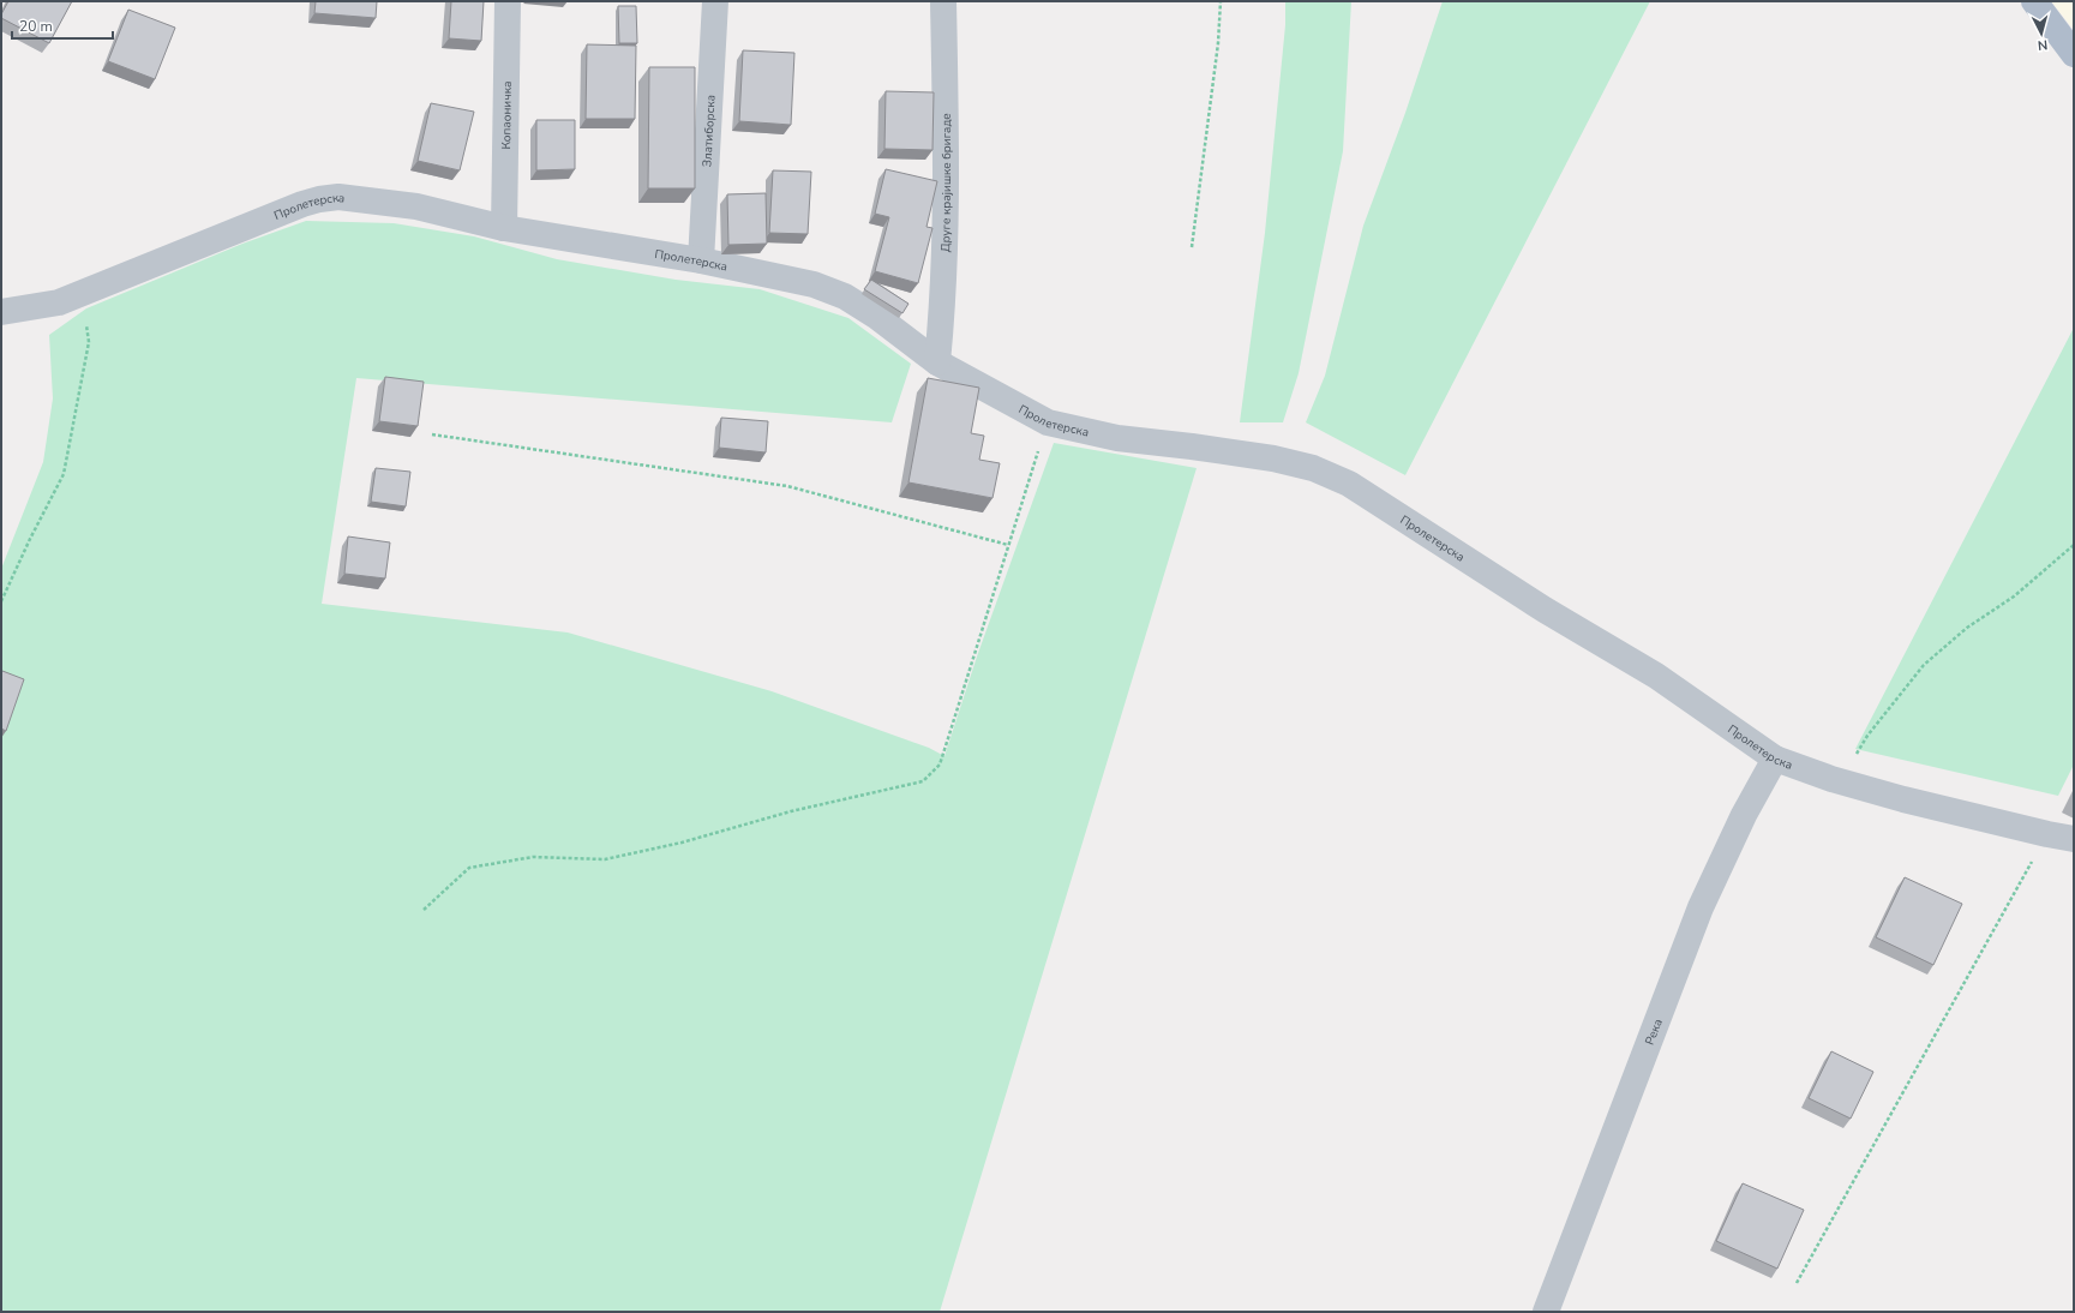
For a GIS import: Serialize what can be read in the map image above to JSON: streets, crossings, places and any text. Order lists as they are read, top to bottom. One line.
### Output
{"streets":{"street":["Копаоничка","Златиборска","Друге крајишке бригаде","Пролетерска","Река"]},"crossings":[["Копаоничка","Пролетерска"],["Златиборска","Пролетерска"],["Друге крајишке бригаде","Пролетерска"],["Пролетерска","Река"]],"scale_bar":"20 m","north":"bottom"}
